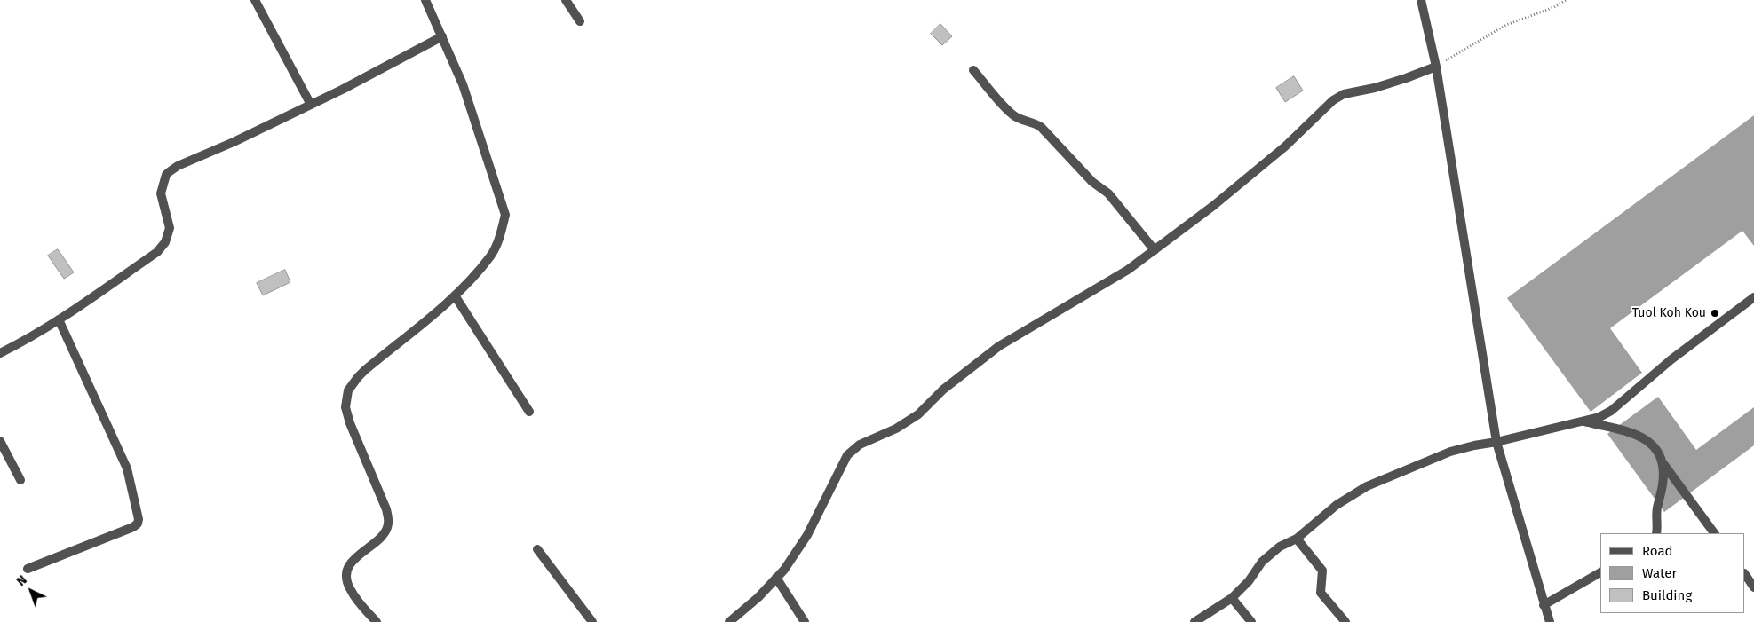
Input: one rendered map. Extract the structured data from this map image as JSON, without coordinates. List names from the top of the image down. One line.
{"places":["Tuol Koh Kou"],"legend":["Road","Water","Building"],"north":"top left"}
